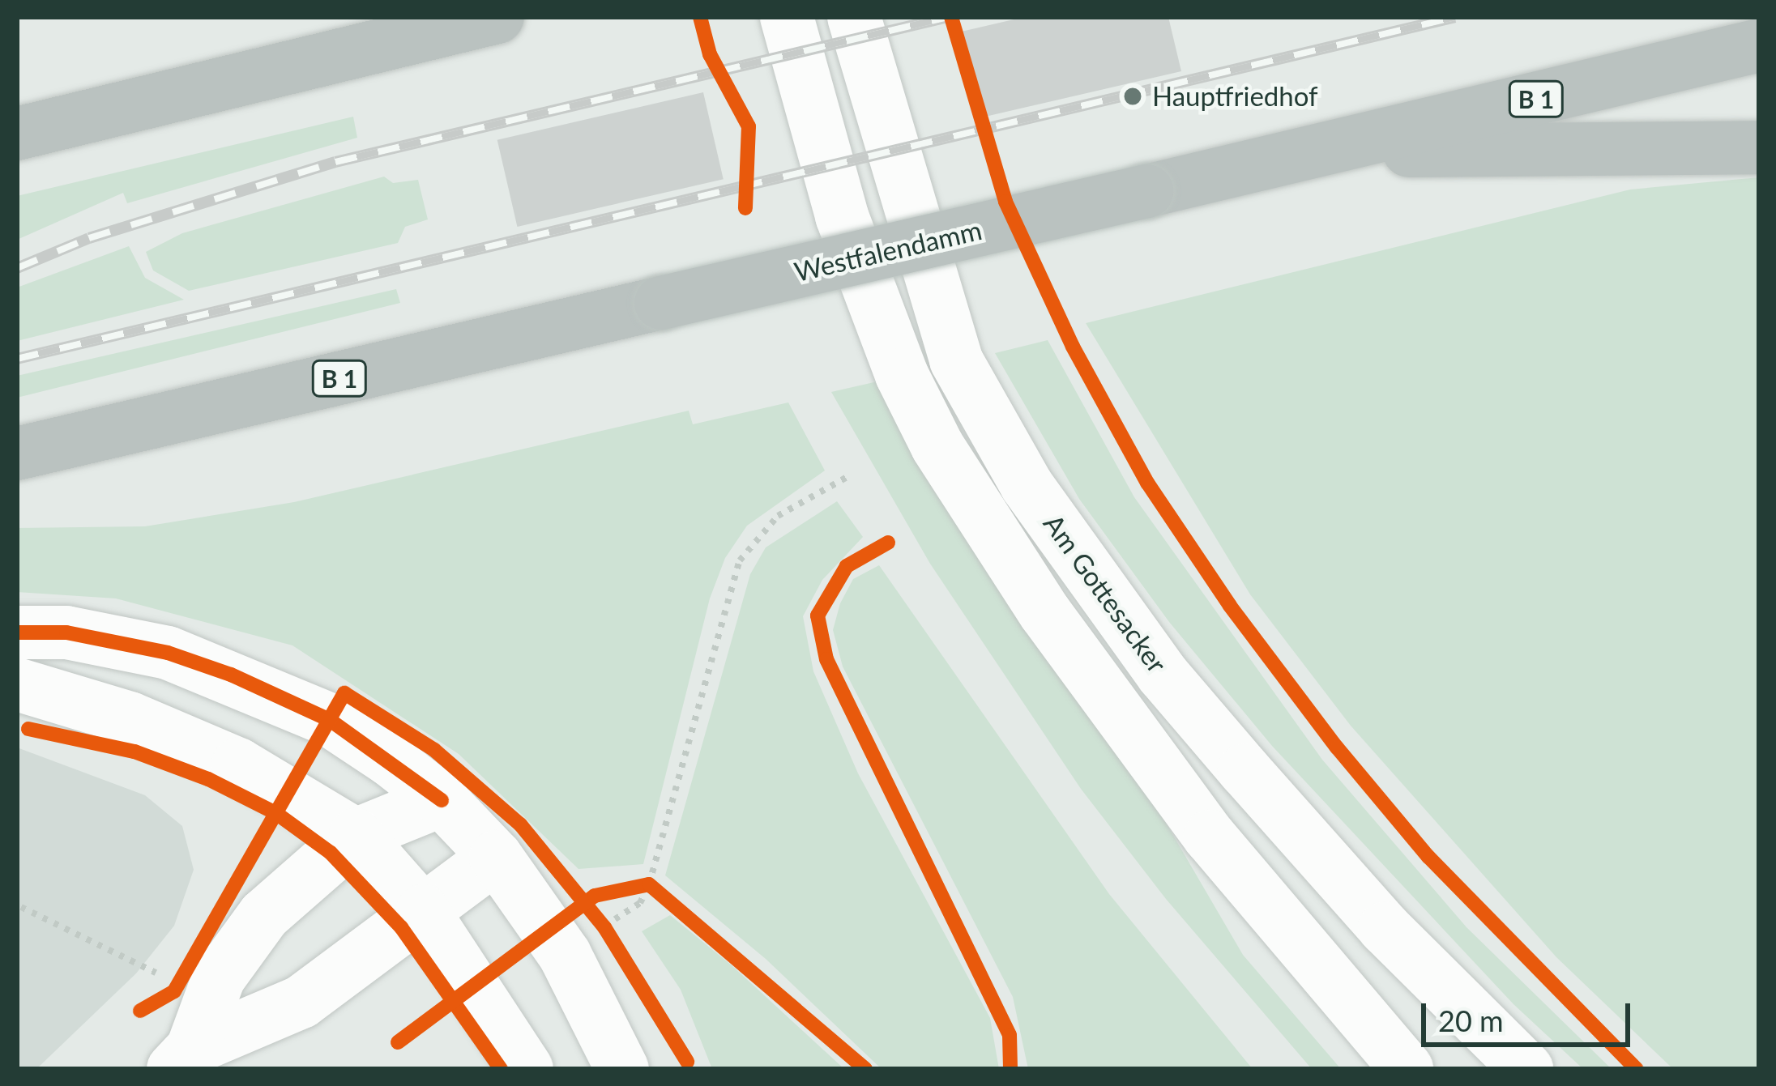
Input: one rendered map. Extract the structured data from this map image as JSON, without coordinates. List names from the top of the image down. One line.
{"streets":{"highway":["B 1","Westfalendamm"],"street":["Am Gottesacker"]},"places":["Hauptfriedhof"],"scale_bar":"20 m"}
